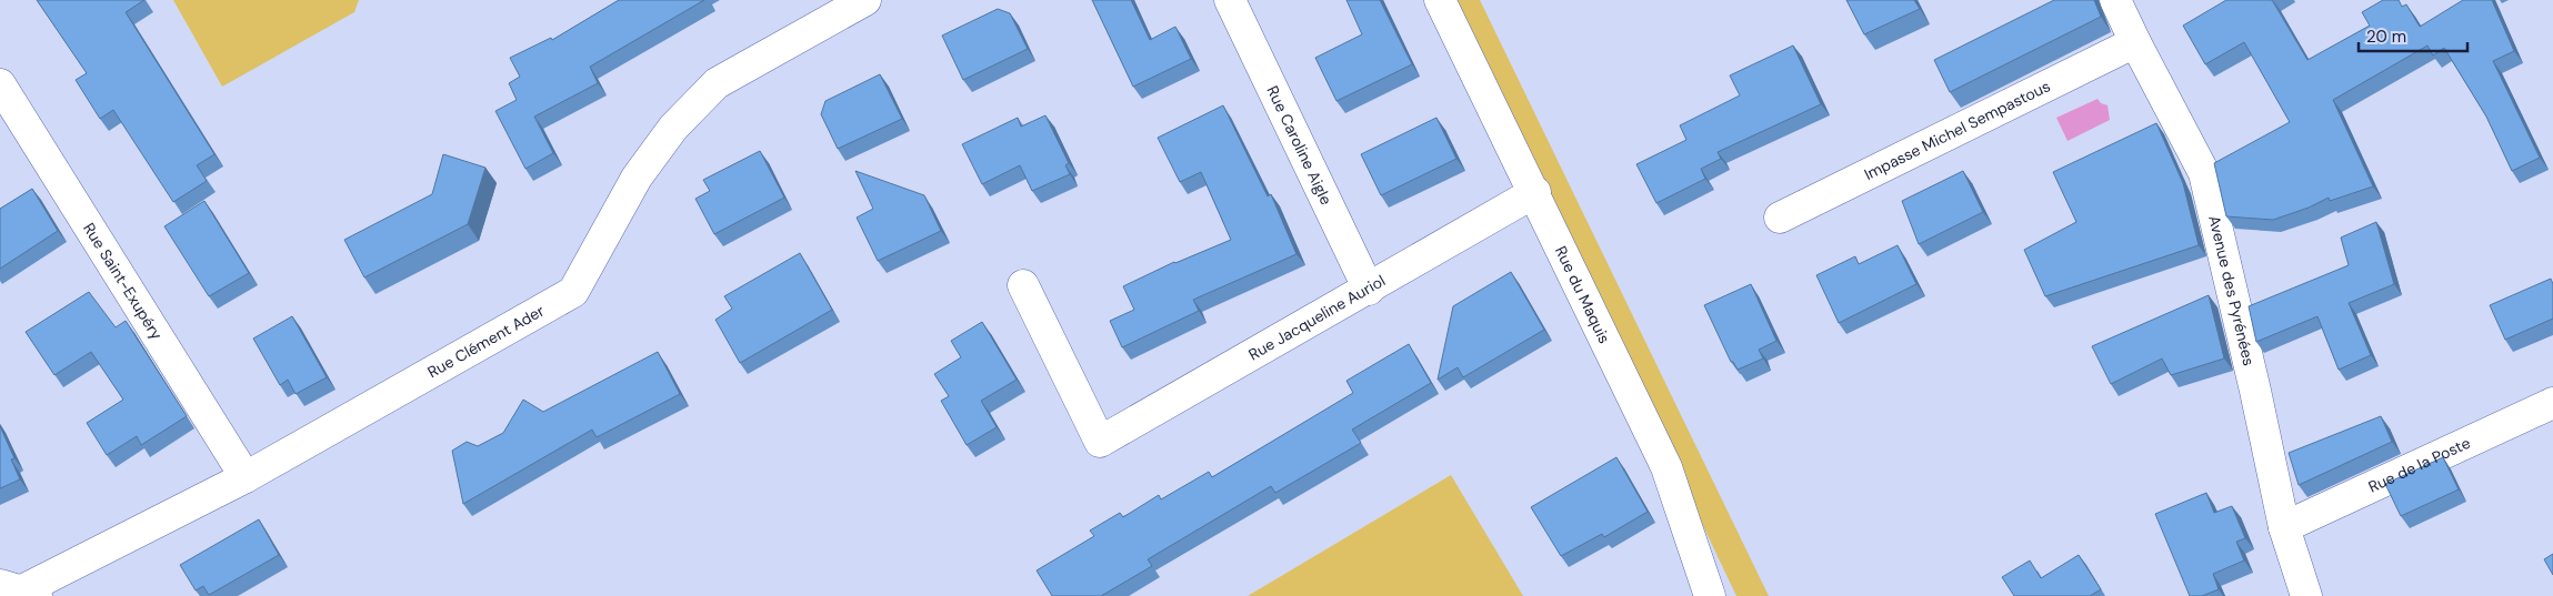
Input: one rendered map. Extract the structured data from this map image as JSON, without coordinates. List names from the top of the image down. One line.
{"streets":{"street":["Impasse Michel Sempastous","Rue Caroline Aigle","Rue Saint-Exupéry","Avenue des Pyrénées","Rue du Maquis","Rue Jacqueline Auriol","Rue Clément Ader","Rue de la Poste"]},"crossings":[["Impasse Michel Sempastous","Avenue des Pyrénées"],["Rue Caroline Aigle","Rue Jacqueline Auriol"],["Rue Saint-Exupéry","Rue Clément Ader"],["Avenue des Pyrénées","Rue de la Poste"],["Rue du Maquis","Rue Jacqueline Auriol"]],"scale_bar":"20 m"}
